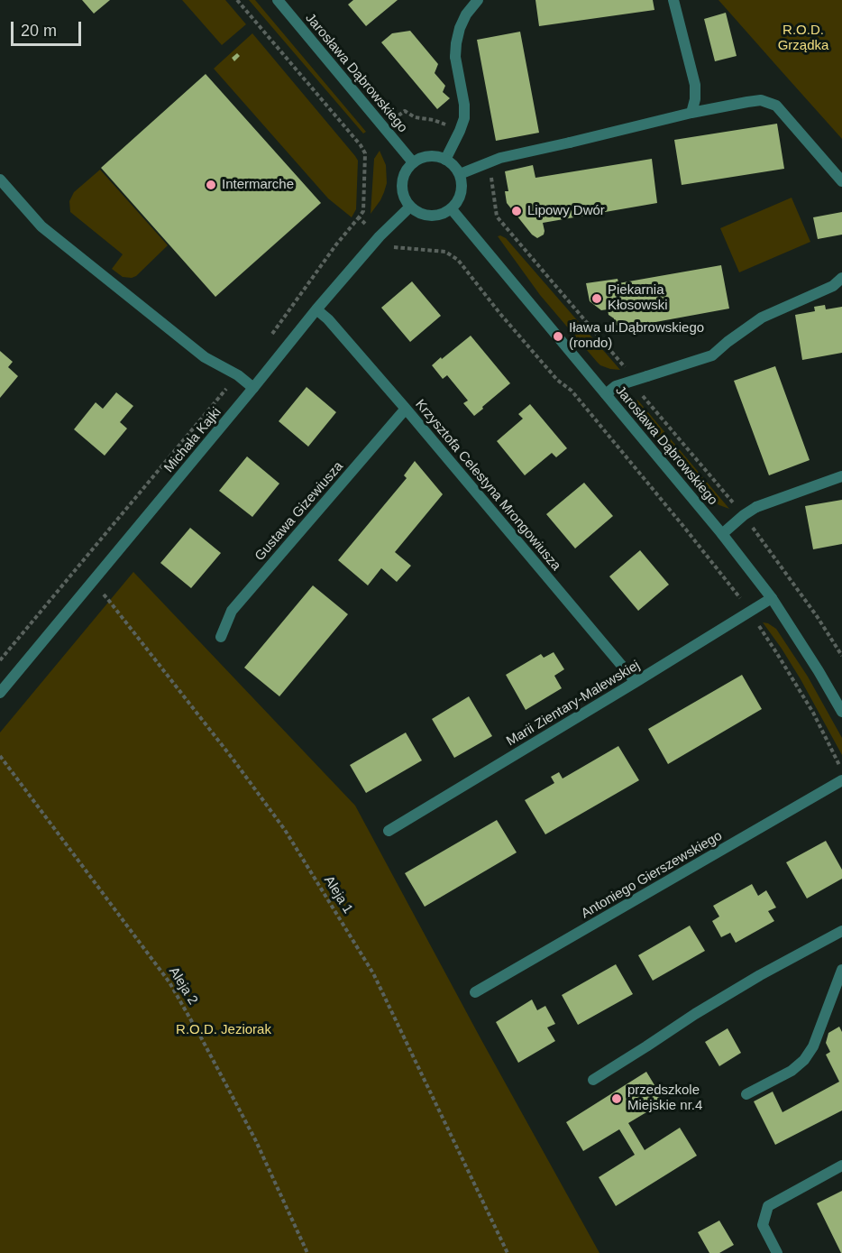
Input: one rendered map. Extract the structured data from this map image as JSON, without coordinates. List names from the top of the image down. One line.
{"streets":{"street":["Jarosława Dąbrowskiego","Michała Kajki","Krzysztofa Celestyna Mrongowiusza","Gustawa Gizewiusza","Marii Zientary-Malewskiej","Antoniego Gierszewskiego"],"path":["Aleja 1","Aleja 2"]},"crossings":[["Jarosława Dąbrowskiego","Michała Kajki"],["Jarosława Dąbrowskiego","Marii Zientary-Malewskiej"],["Michała Kajki","Krzysztofa Celestyna Mrongowiusza"],["Michała Kajki","Aleja 1"],["Krzysztofa Celestyna Mrongowiusza","Gustawa Gizewiusza"],["Krzysztofa Celestyna Mrongowiusza","Marii Zientary-Malewskiej"]],"parks":["R.O.D. Grządka","R.O.D. Jeziorak"],"places":["Intermarche","Lipowy Dwór","Piekarnia Kłosowski","Iława ul.Dąbrowskiego (rondo)","przedszkole Miejskie nr.4"],"scale_bar":"20 m"}
